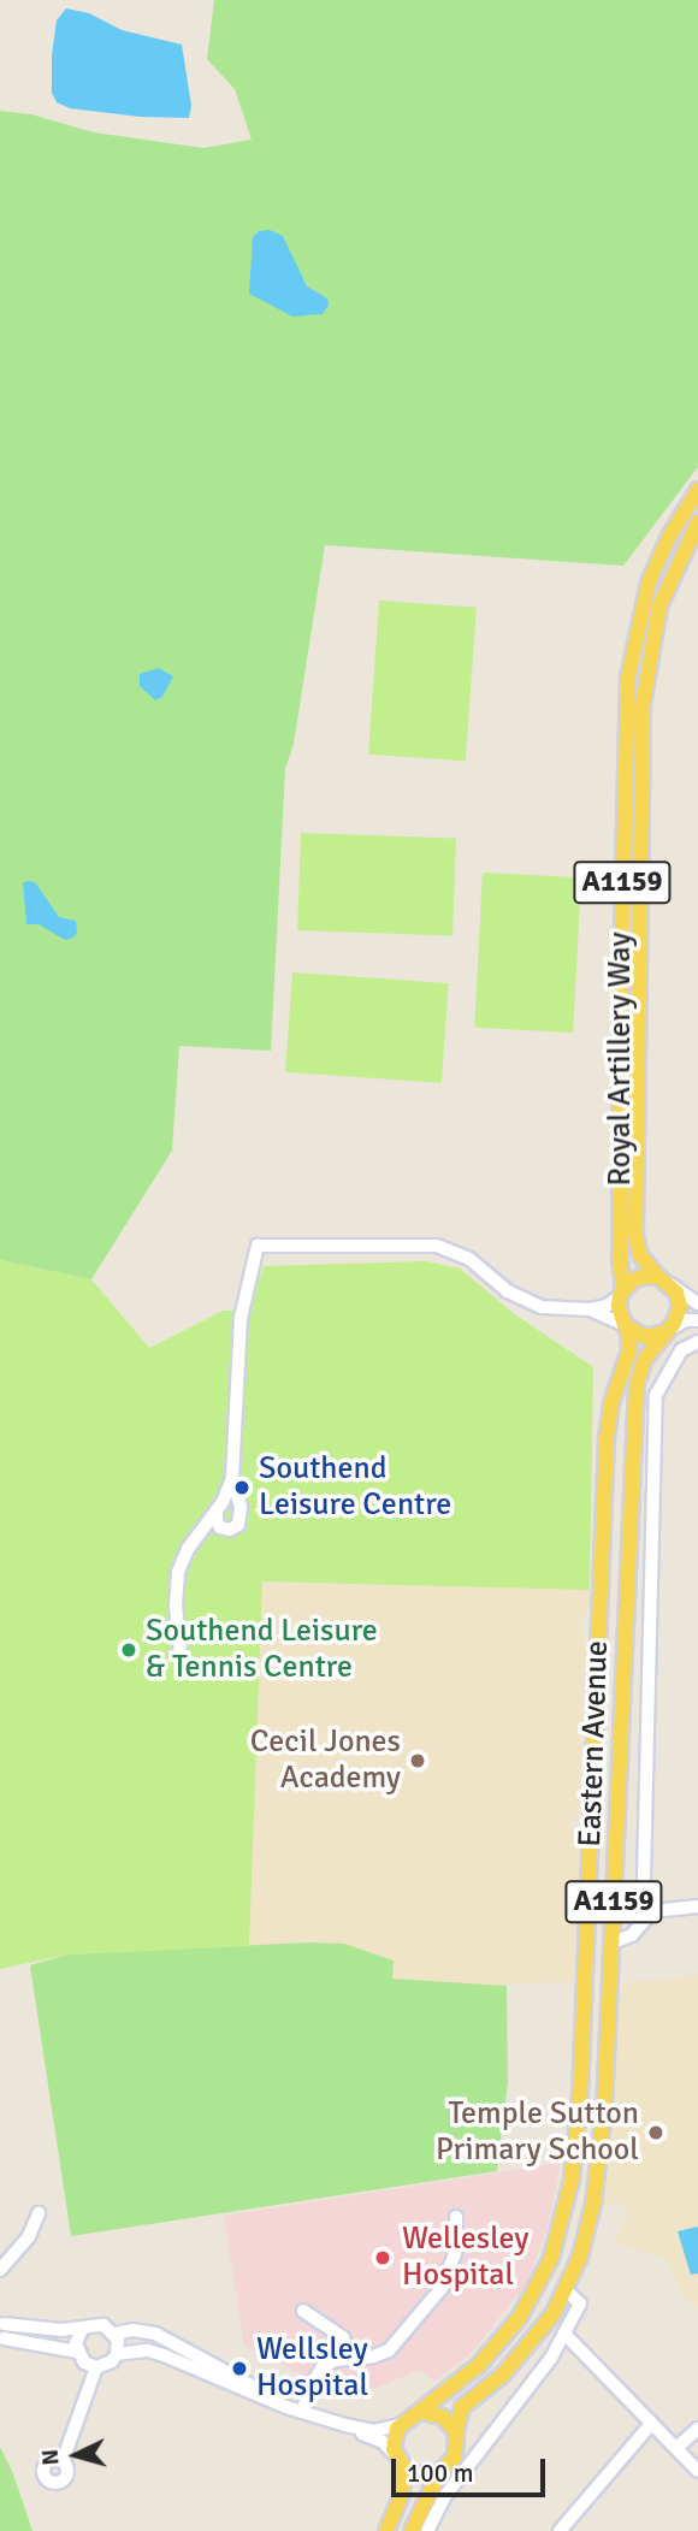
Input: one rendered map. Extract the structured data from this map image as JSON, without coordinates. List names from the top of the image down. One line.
{"streets":{"main road":["A1159","Royal Artillery Way","Eastern Avenue"]},"crossings":[["Royal Artillery Way","Eastern Avenue"]],"places":["Southend Leisure Centre","Southend Leisure & Tennis Centre","Cecil Jones Academy","Temple Sutton Primary School","Wellesley Hospital","Wellsley Hospital"],"scale_bar":"100 m","north":"left"}
